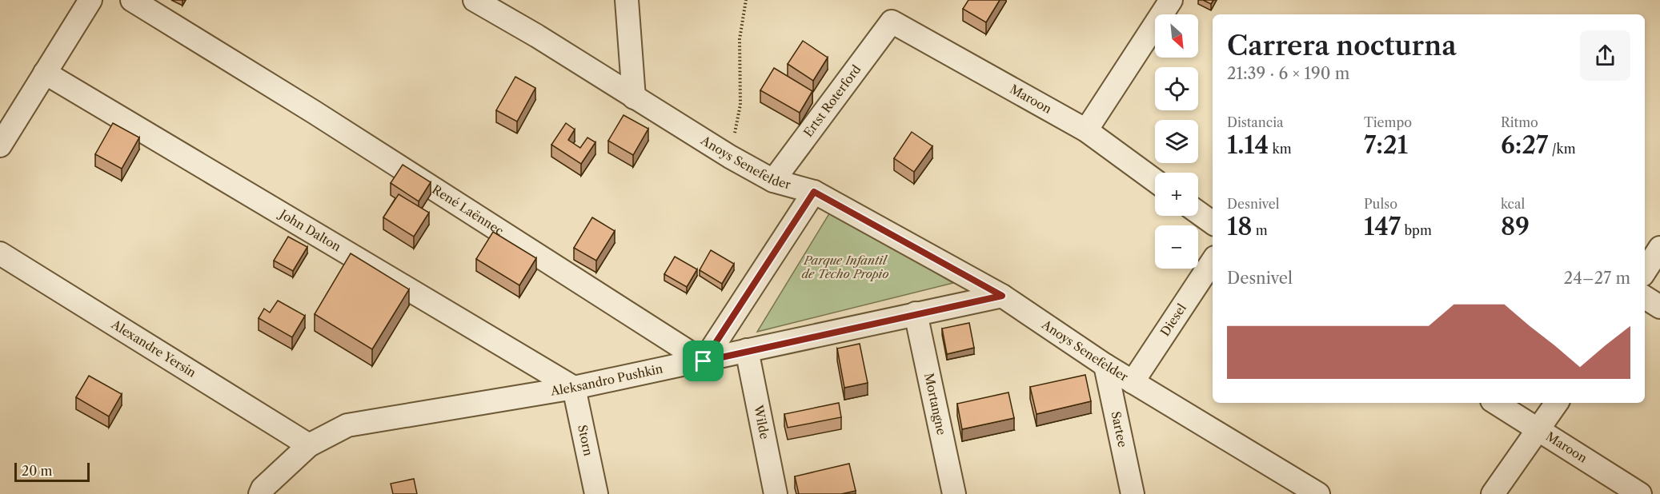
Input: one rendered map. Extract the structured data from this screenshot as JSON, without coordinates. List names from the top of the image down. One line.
{"streets":{"street":["Maroon","Ertst Roterford","Anoys Senefelder","René Laënnec","John Dalton","Diesel","Alexandre Yersin","Aleksandro Pushkin","Mortangne","Wilde","Sartee","Storn"]},"crossings":[["Maroon","Ertst Roterford"],["Ertst Roterford","Anoys Senefelder"],["Anoys Senefelder","Diesel"],["Anoys Senefelder","Aleksandro Pushkin"],["Anoys Senefelder","Sartee"],["René Laënnec","Aleksandro Pushkin"],["John Dalton","Aleksandro Pushkin"],["John Dalton","Storn"],["Alexandre Yersin","Aleksandro Pushkin"],["Aleksandro Pushkin","Mortangne"],["Aleksandro Pushkin","Wilde"],["Aleksandro Pushkin","Storn"]],"parks":["Parque Infantil de Techo Propio"],"scale_bar":"20 m","north":"bottom right","page":{"map_buttons":["+","−"],"heading":["Carrera nocturna","21:39 · 6 × 190 m"],"stats":[["Distancia","1.14 km"],["Tiempo","7:21"],["Ritmo","6:27 /km"],["Desnivel","18 m"],["Pulso","147 bpm"],["kcal","89"]],"chart":["Desnivel","24–27 m"],"scale":"20 m"}}
